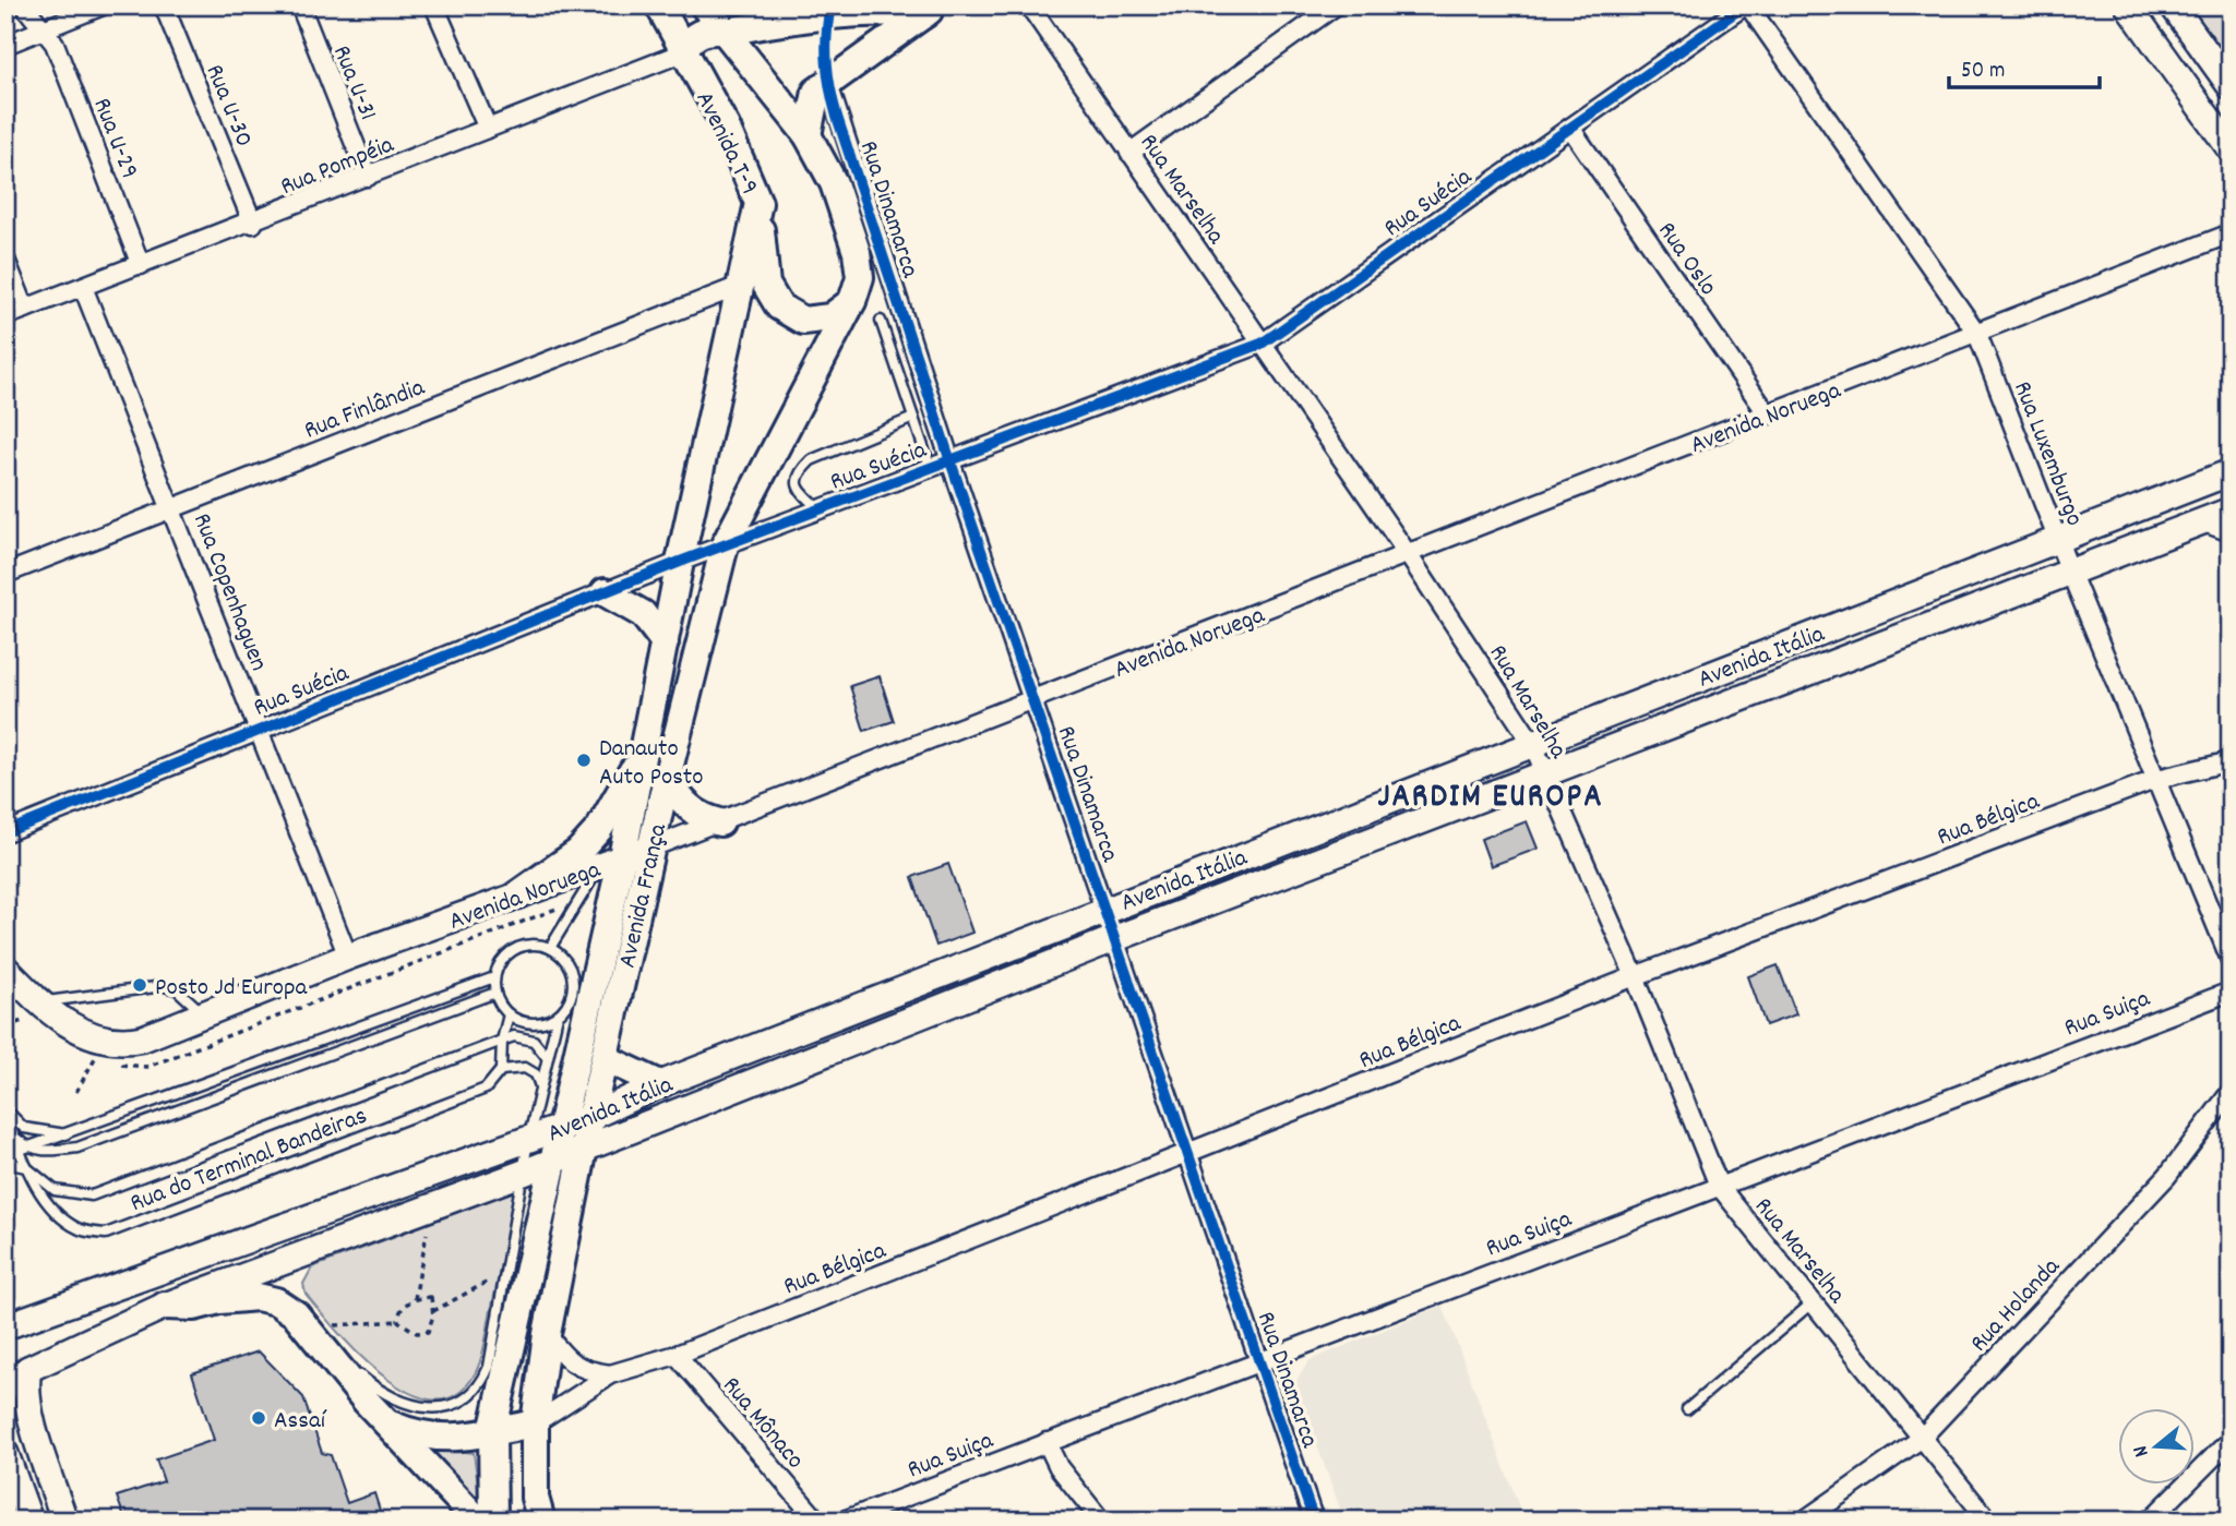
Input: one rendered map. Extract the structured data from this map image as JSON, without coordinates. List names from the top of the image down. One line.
{"streets":{"main road":["Avenida T-9","Avenida Noruega","Avenida Itália","Avenida França"],"street":["Rua U-31","Rua U-30","Rua U-29","Rua Pompéia","Rua Marselha","Rua Suécia","Rua Dinamarca","Rua Oslo","Rua Finlândia","Rua Luxemburgo","Rua Copenhaguen","Rua Bélgica","Rua Suiça","Rua Holanda","Rua Mônaco"],"lane":["Rua do Terminal Bandeiras"]},"crossings":[["Rua U-31","Rua Pompéia"],["Rua U-30","Rua Pompéia"],["Rua U-29","Rua Pompéia"],["Avenida T-9","Rua Pompéia"],["Avenida T-9","Rua Finlândia"],["Avenida T-9","Avenida França"],["Rua Pompéia","Rua Copenhaguen"],["Rua Marselha","Rua Suécia"],["Rua Marselha","Avenida Noruega"],["Rua Marselha","Avenida Itália"],["Rua Marselha","Rua Bélgica"],["Rua Marselha","Rua Suiça"],["Rua Marselha","Rua Holanda"],["Rua Suécia","Rua Dinamarca"],["Rua Suécia","Rua Oslo"],["Rua Suécia","Rua Luxemburgo"],["Rua Suécia","Rua Copenhaguen"],["Rua Suécia","Avenida França"],["Rua Dinamarca","Avenida Noruega"],["Rua Dinamarca","Avenida Itália"],["Rua Dinamarca","Rua Bélgica"],["Rua Dinamarca","Rua Suiça"],["Rua Oslo","Avenida Noruega"],["Rua Finlândia","Rua Copenhaguen"],["Rua Finlândia","Avenida França"],["Avenida Noruega","Rua Luxemburgo"],["Avenida Noruega","Rua Copenhaguen"],["Avenida Noruega","Avenida França"],["Rua Luxemburgo","Avenida Itália"],["Rua Luxemburgo","Rua Bélgica"],["Avenida Itália","Avenida França"],["Rua Bélgica","Avenida França"],["Rua Bélgica","Rua Mônaco"]],"districts":["JARDIM EUROPA"],"places":["Danauto Auto Posto","Posto Jd Europa","Assaí"],"scale_bar":"50 m","north":"left"}
